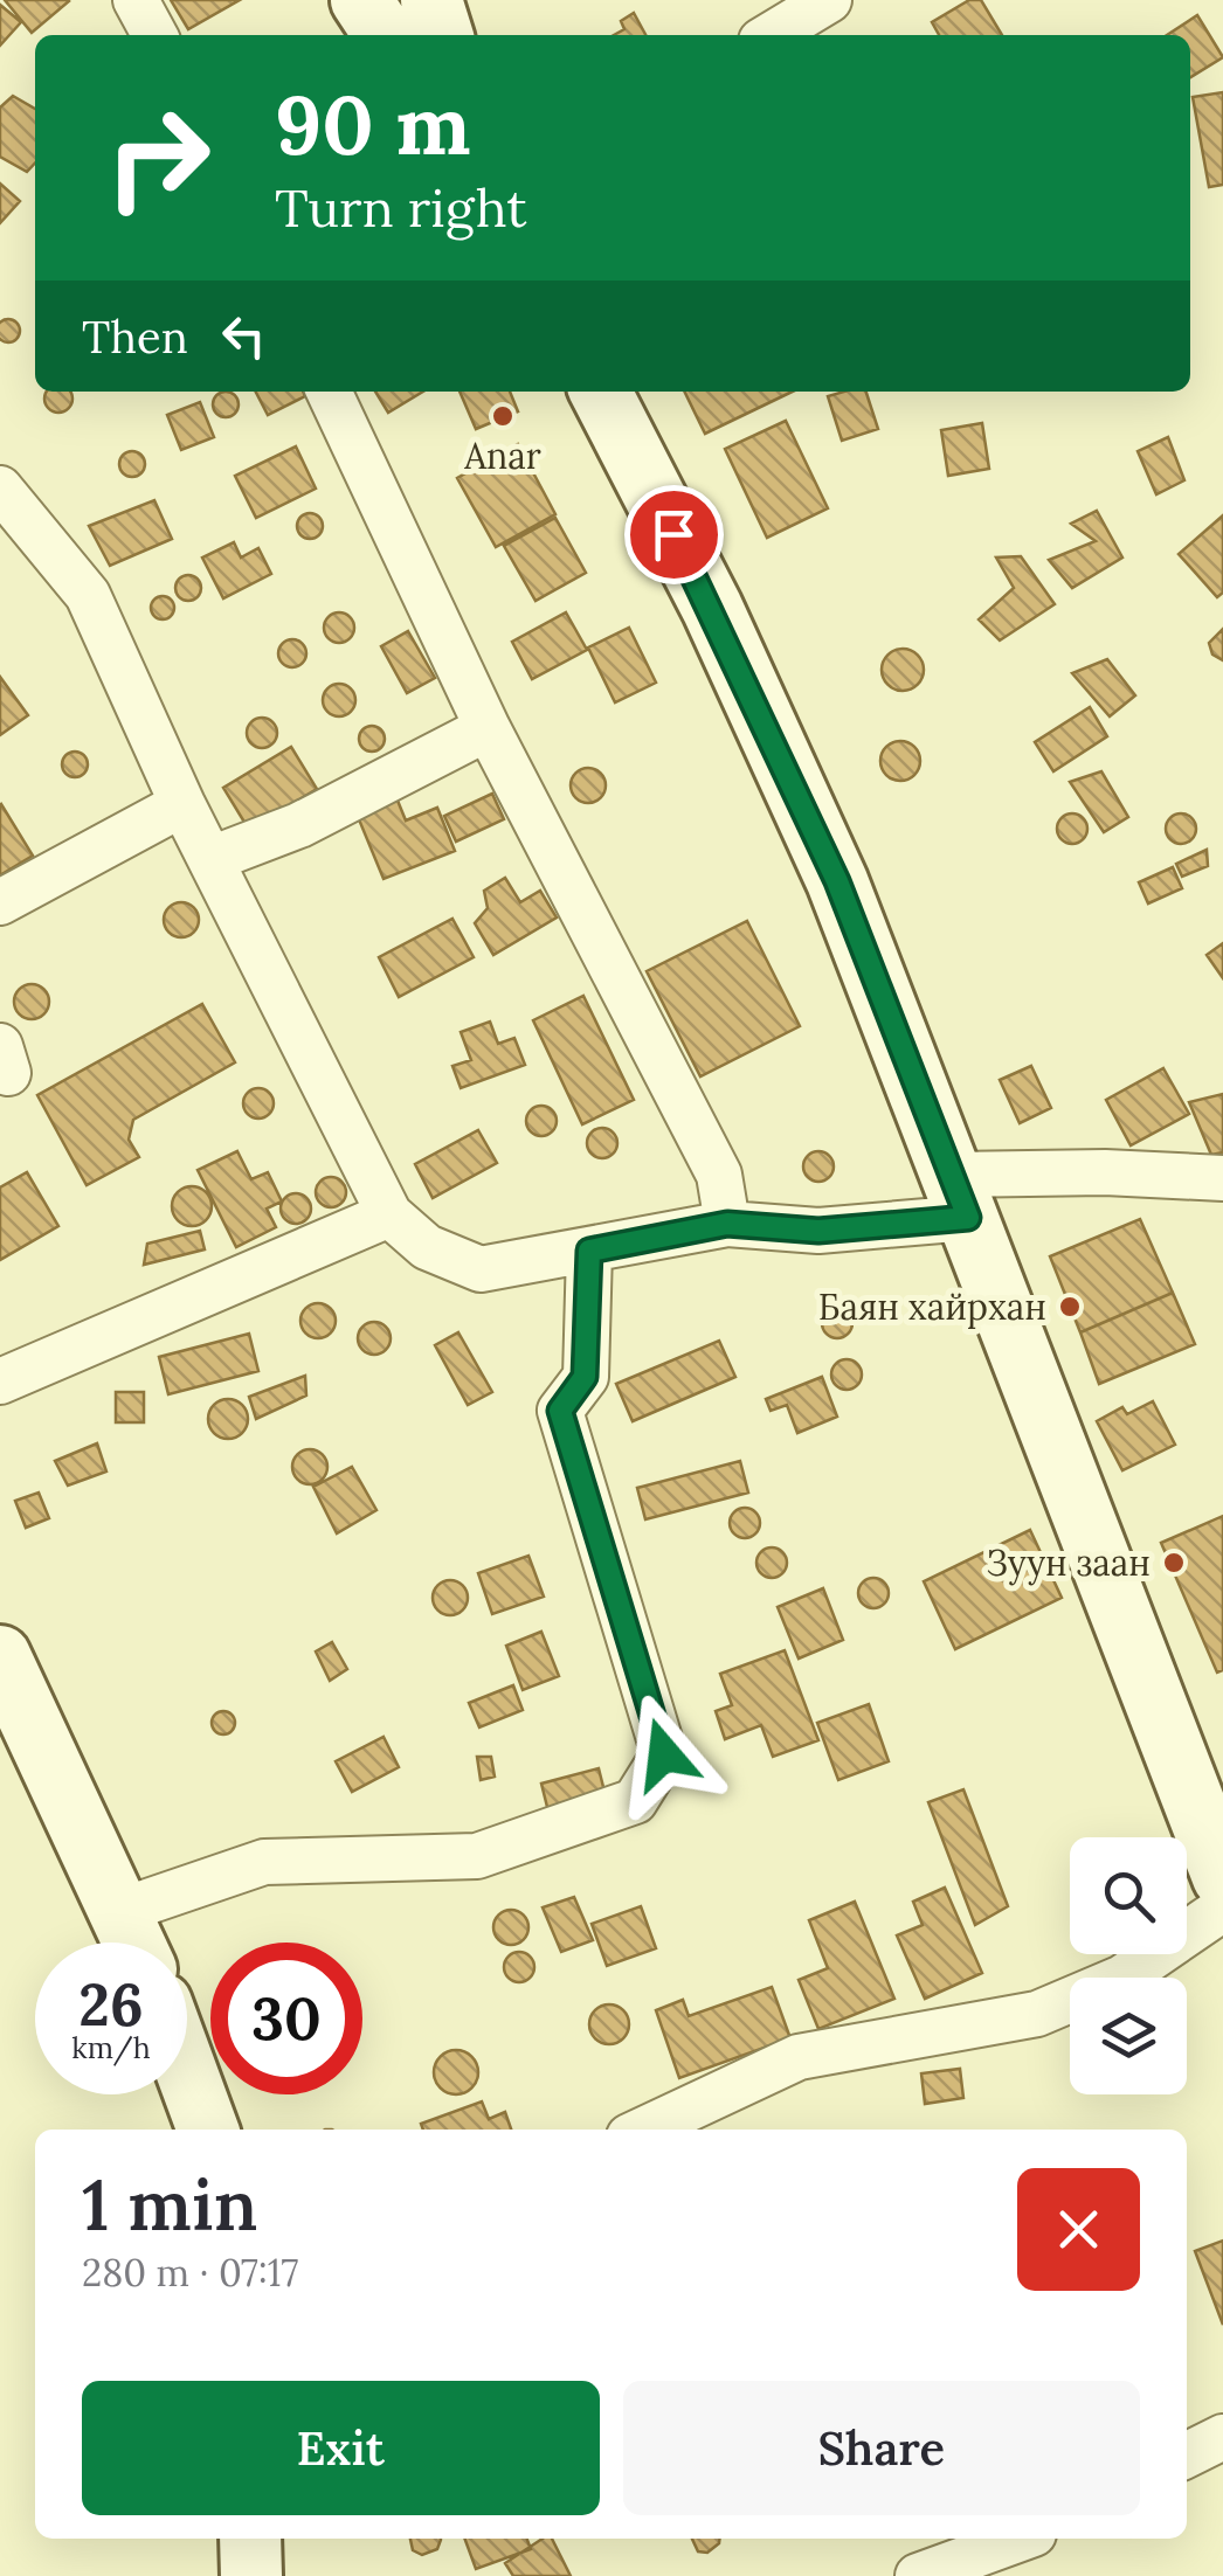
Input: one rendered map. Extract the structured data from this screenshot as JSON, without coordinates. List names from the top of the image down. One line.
{"places":["Anar","Баян хайрхан","Зуун заан"],"page":{"turn":["90 m","Turn right"],"then":"Then","speed":"26 km/h","limit":"30","heading":["1 min","280 m · 07:17"],"buttons":["Exit","Share"]}}
